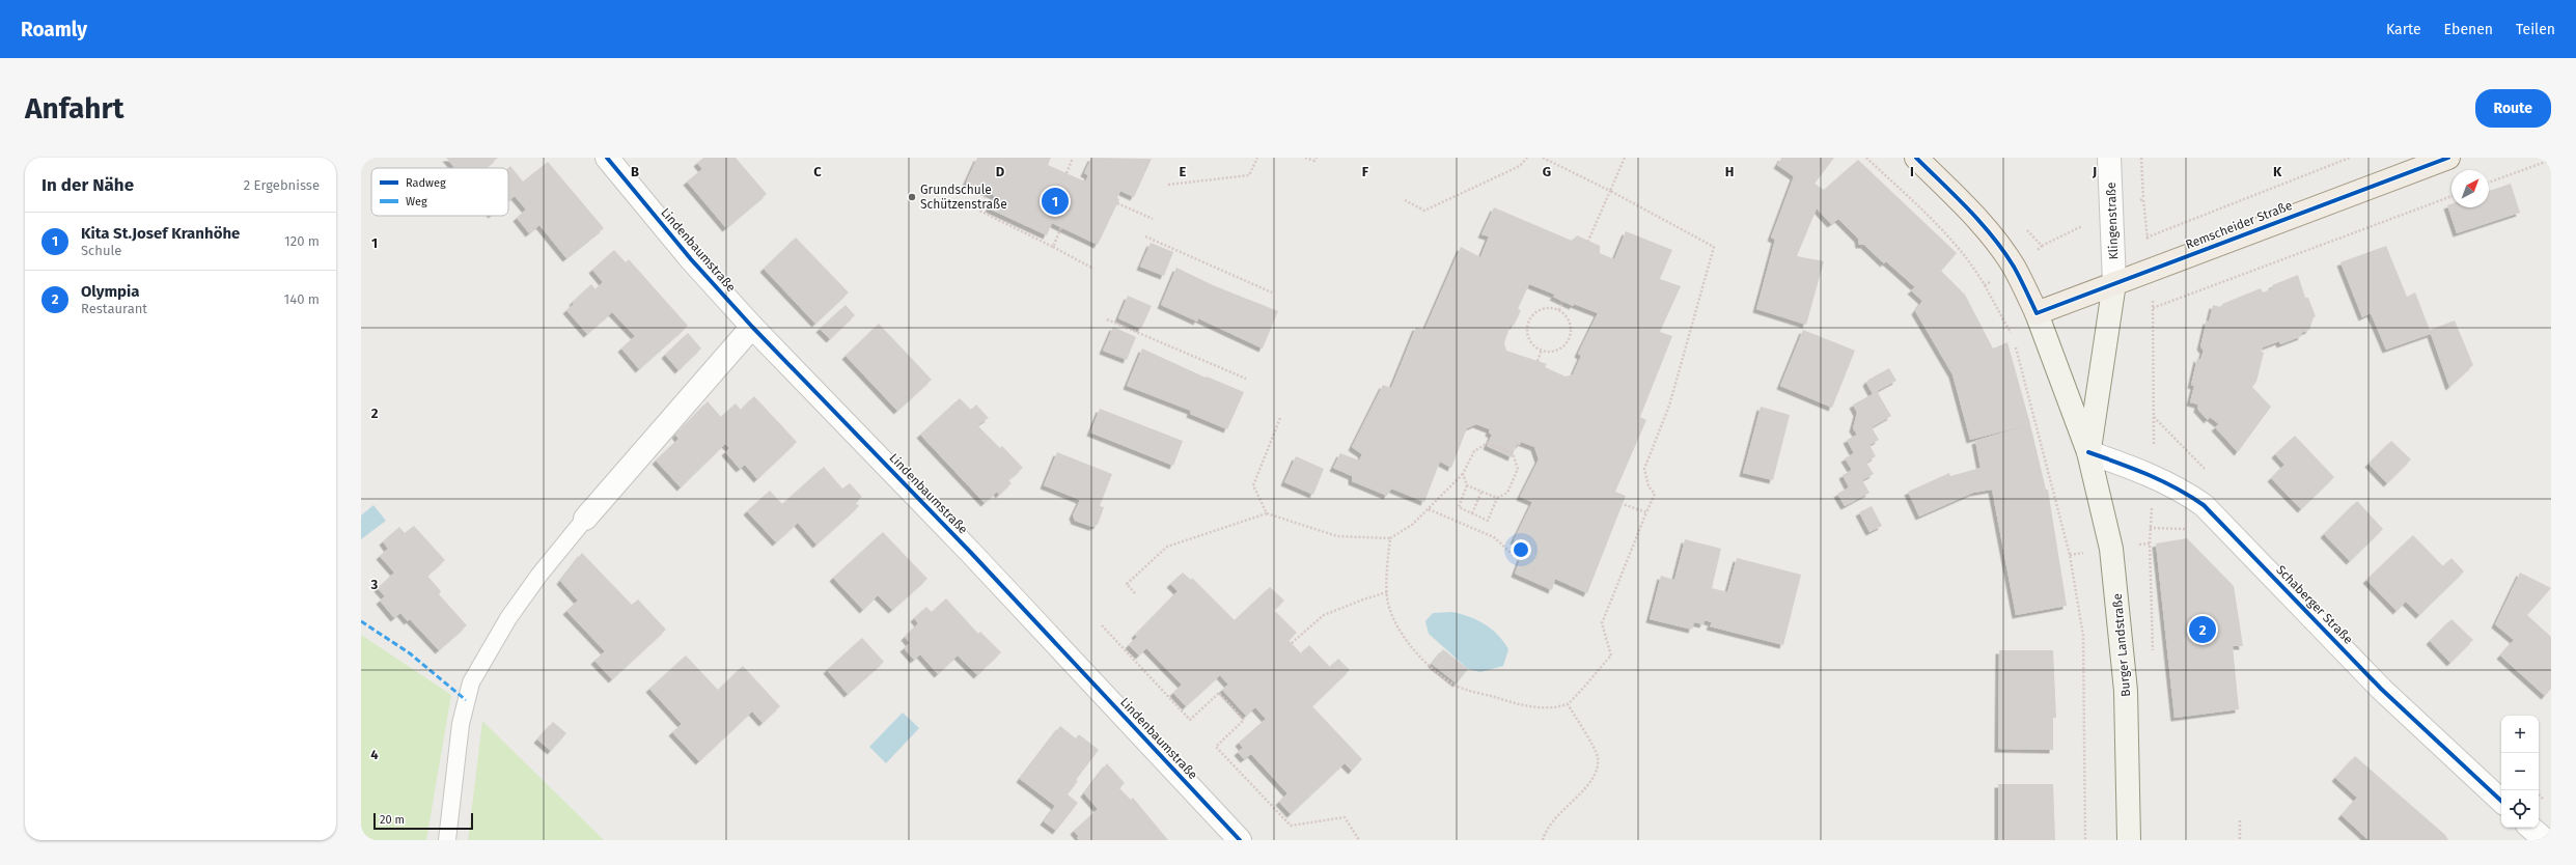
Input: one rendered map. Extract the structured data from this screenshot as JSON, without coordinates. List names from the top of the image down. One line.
{"streets":{"main road":["Remscheider Straße","Burger Landstraße"],"street":["Klingenstraße","Lindenbaumstraße","Schaberger Straße"]},"crossings":[["Klingenstraße","Remscheider Straße"],["Klingenstraße","Burger Landstraße"],["Remscheider Straße","Burger Landstraße"],["Schaberger Straße","Burger Landstraße"]],"places":["Grundschule Schützenstraße"],"legend":["Radweg","Weg"],"scale_bar":"20 m","north":"top right","page":{"header":"Roamly","nav":["Karte","Ebenen","Teilen"],"buttons":"Route","title":"Anfahrt","heading":["In der Nähe","2 Ergebnisse"],"pins":["1","2"],"list":[{"mark":"1","name":"Kita St.Josef Kranhöhe","note":"Schule","value":"120 m"},{"mark":"2","name":"Olympia","note":"Restaurant","value":"140 m"}],"map_buttons":["+","−"],"scale":"20 m"},"grid":{"columns":["B","C","D","E","F","G","H","I","J","K"],"rows":["1","2","3","4"]}}
